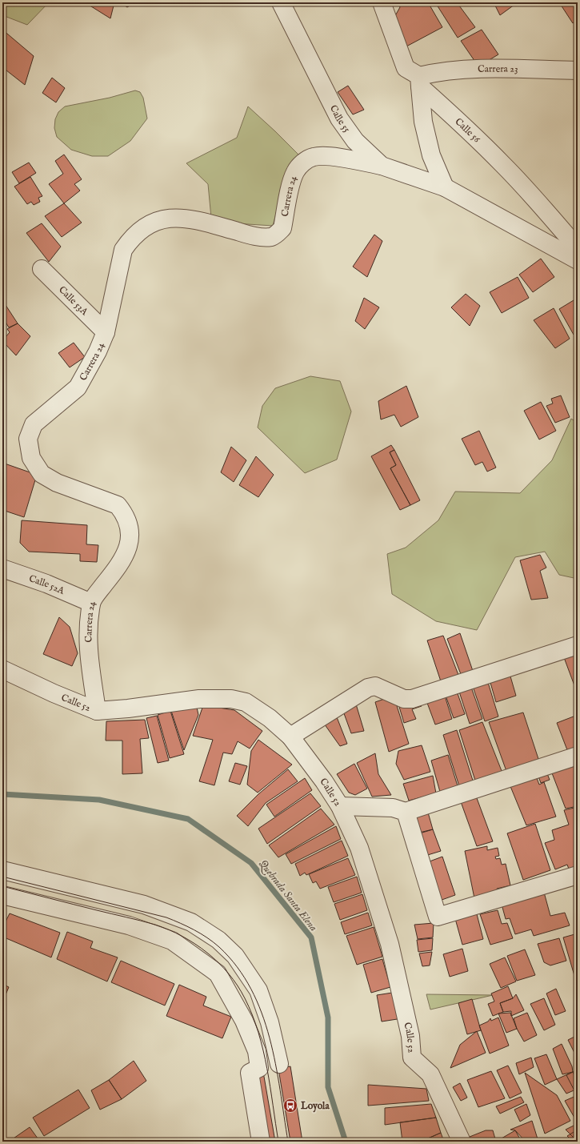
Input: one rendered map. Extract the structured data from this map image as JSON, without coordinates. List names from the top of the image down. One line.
{"streets":{"street":["Carrera 23","Calle 55","Calle 56","Carrera 24","Calle 53A","Calle 52A","Calle 52"]},"crossings":[["Carrera 23","Calle 56"],["Calle 55","Carrera 24"],["Carrera 24","Calle 53A"],["Carrera 24","Calle 52A"],["Carrera 24","Calle 52"]],"water":["Quebrada Santa Elena"],"places":{"bus stop":["Loyola"]}}
